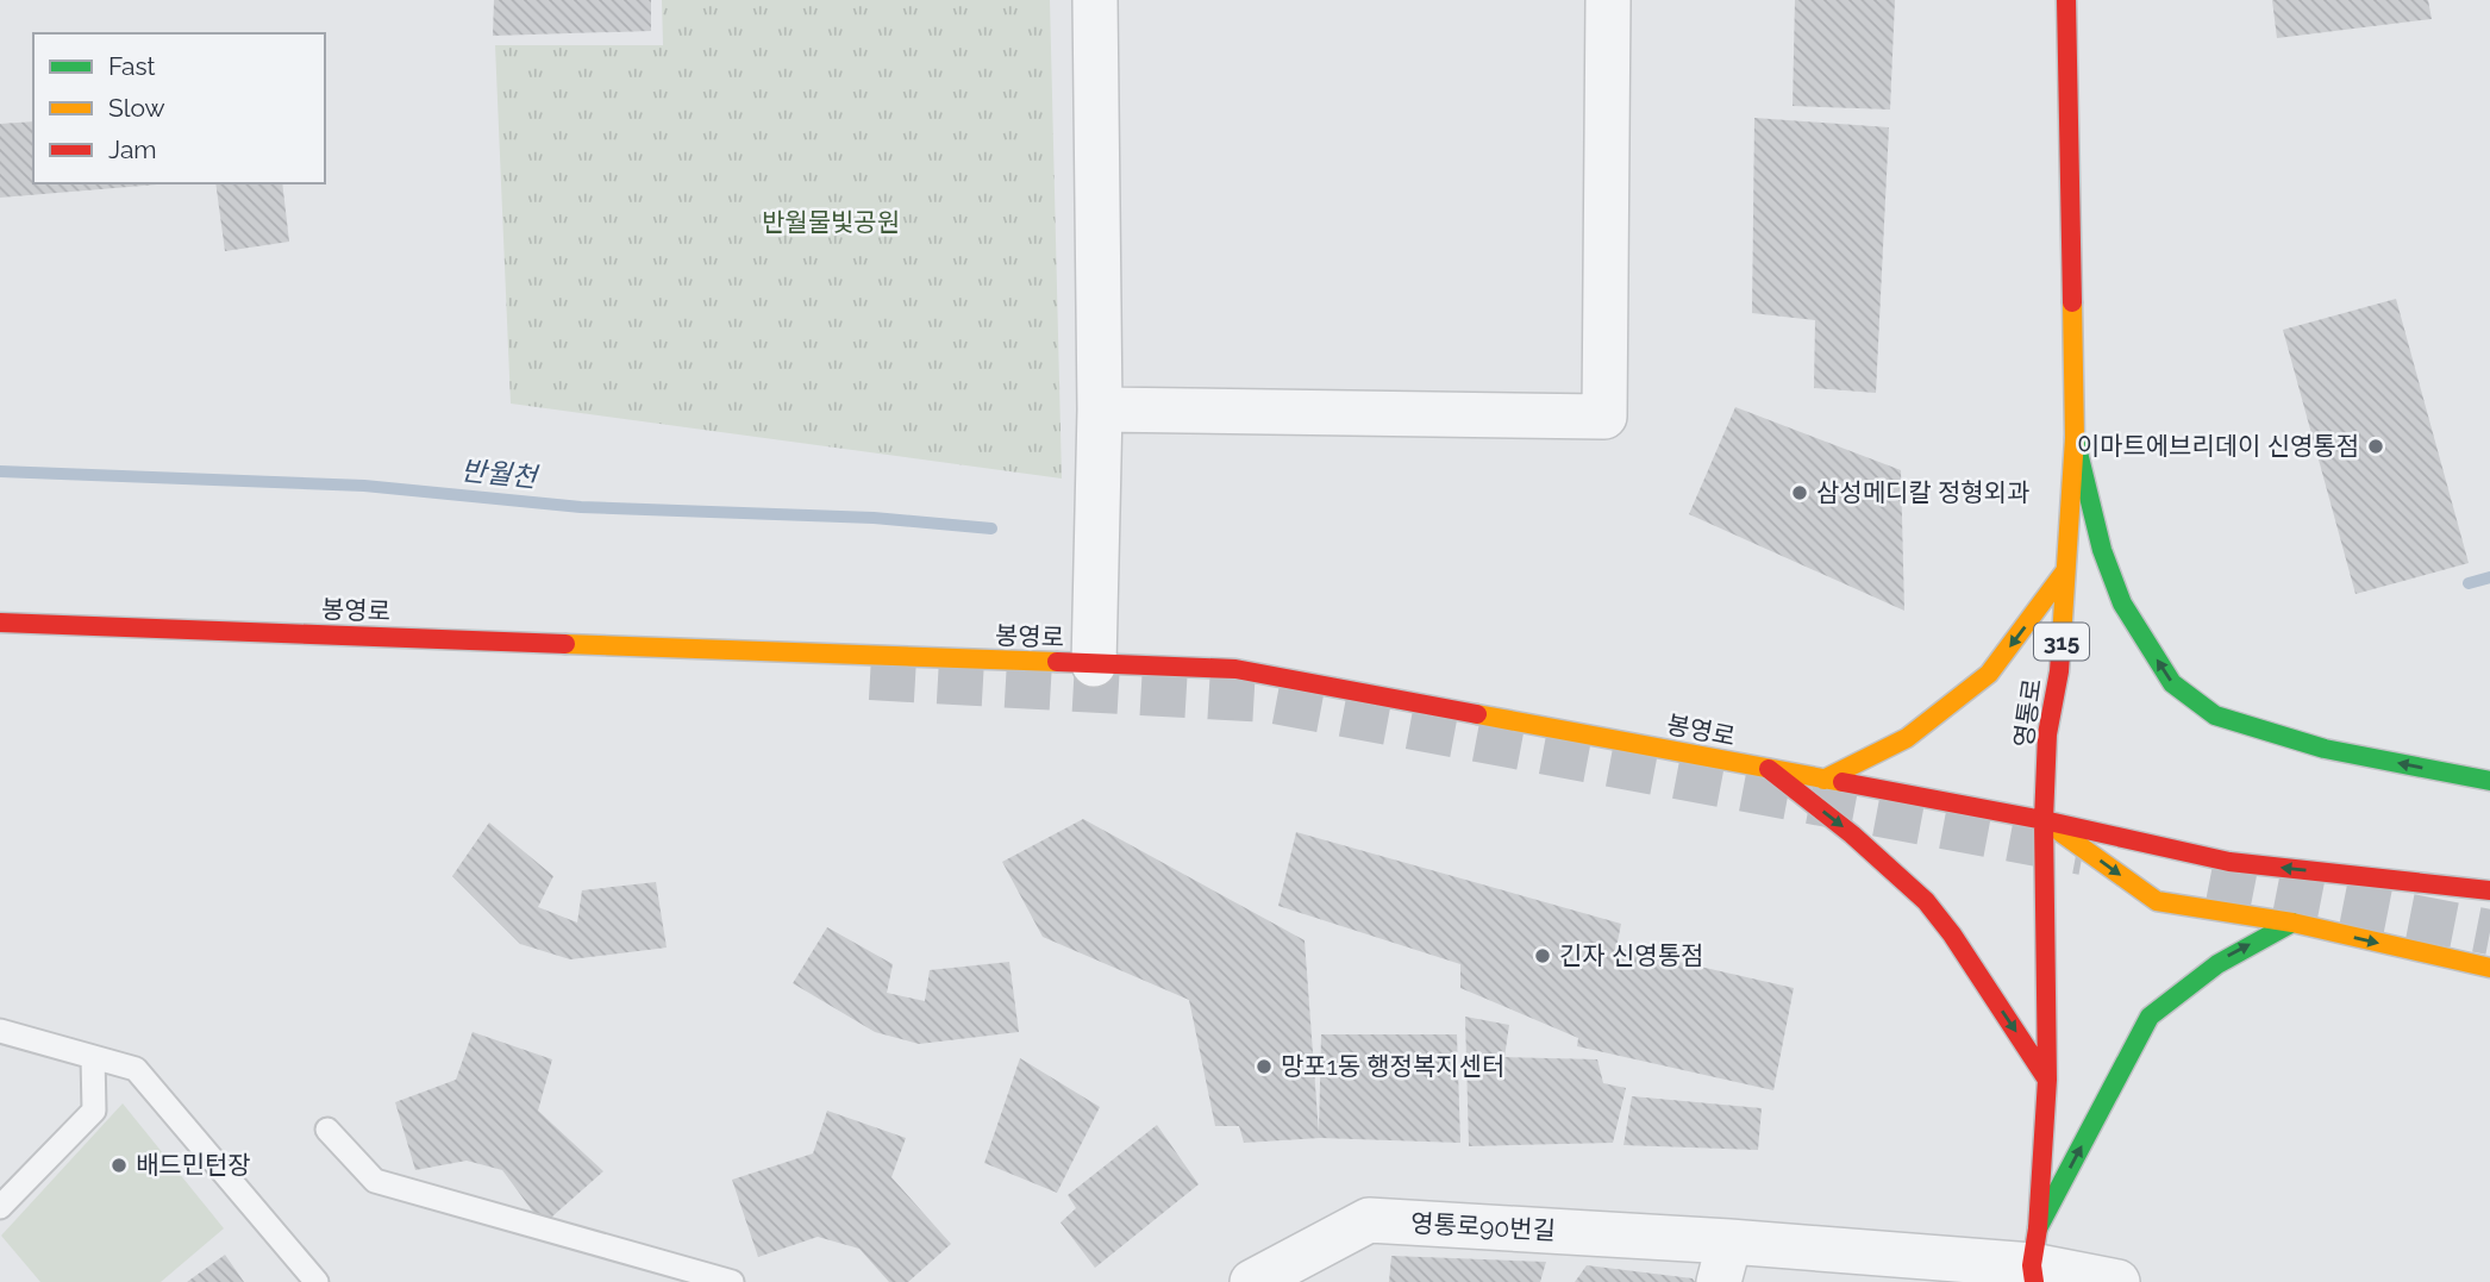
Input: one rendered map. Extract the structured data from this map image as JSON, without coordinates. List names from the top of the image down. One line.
{"streets":{"main road":["봉영로","315","영통로"],"street":["영통로90번길"]},"crossings":[["봉영로","영통로"],["영통로","영통로90번길"]],"water":["반월천"],"parks":["반월물빛공원"],"places":["이마트에브리데이 신영통점","삼성메디칼 정형외과","긴자 신영통점","망포1동 행정복지센터","배드민턴장"],"legend":["Fast","Slow","Jam"]}
